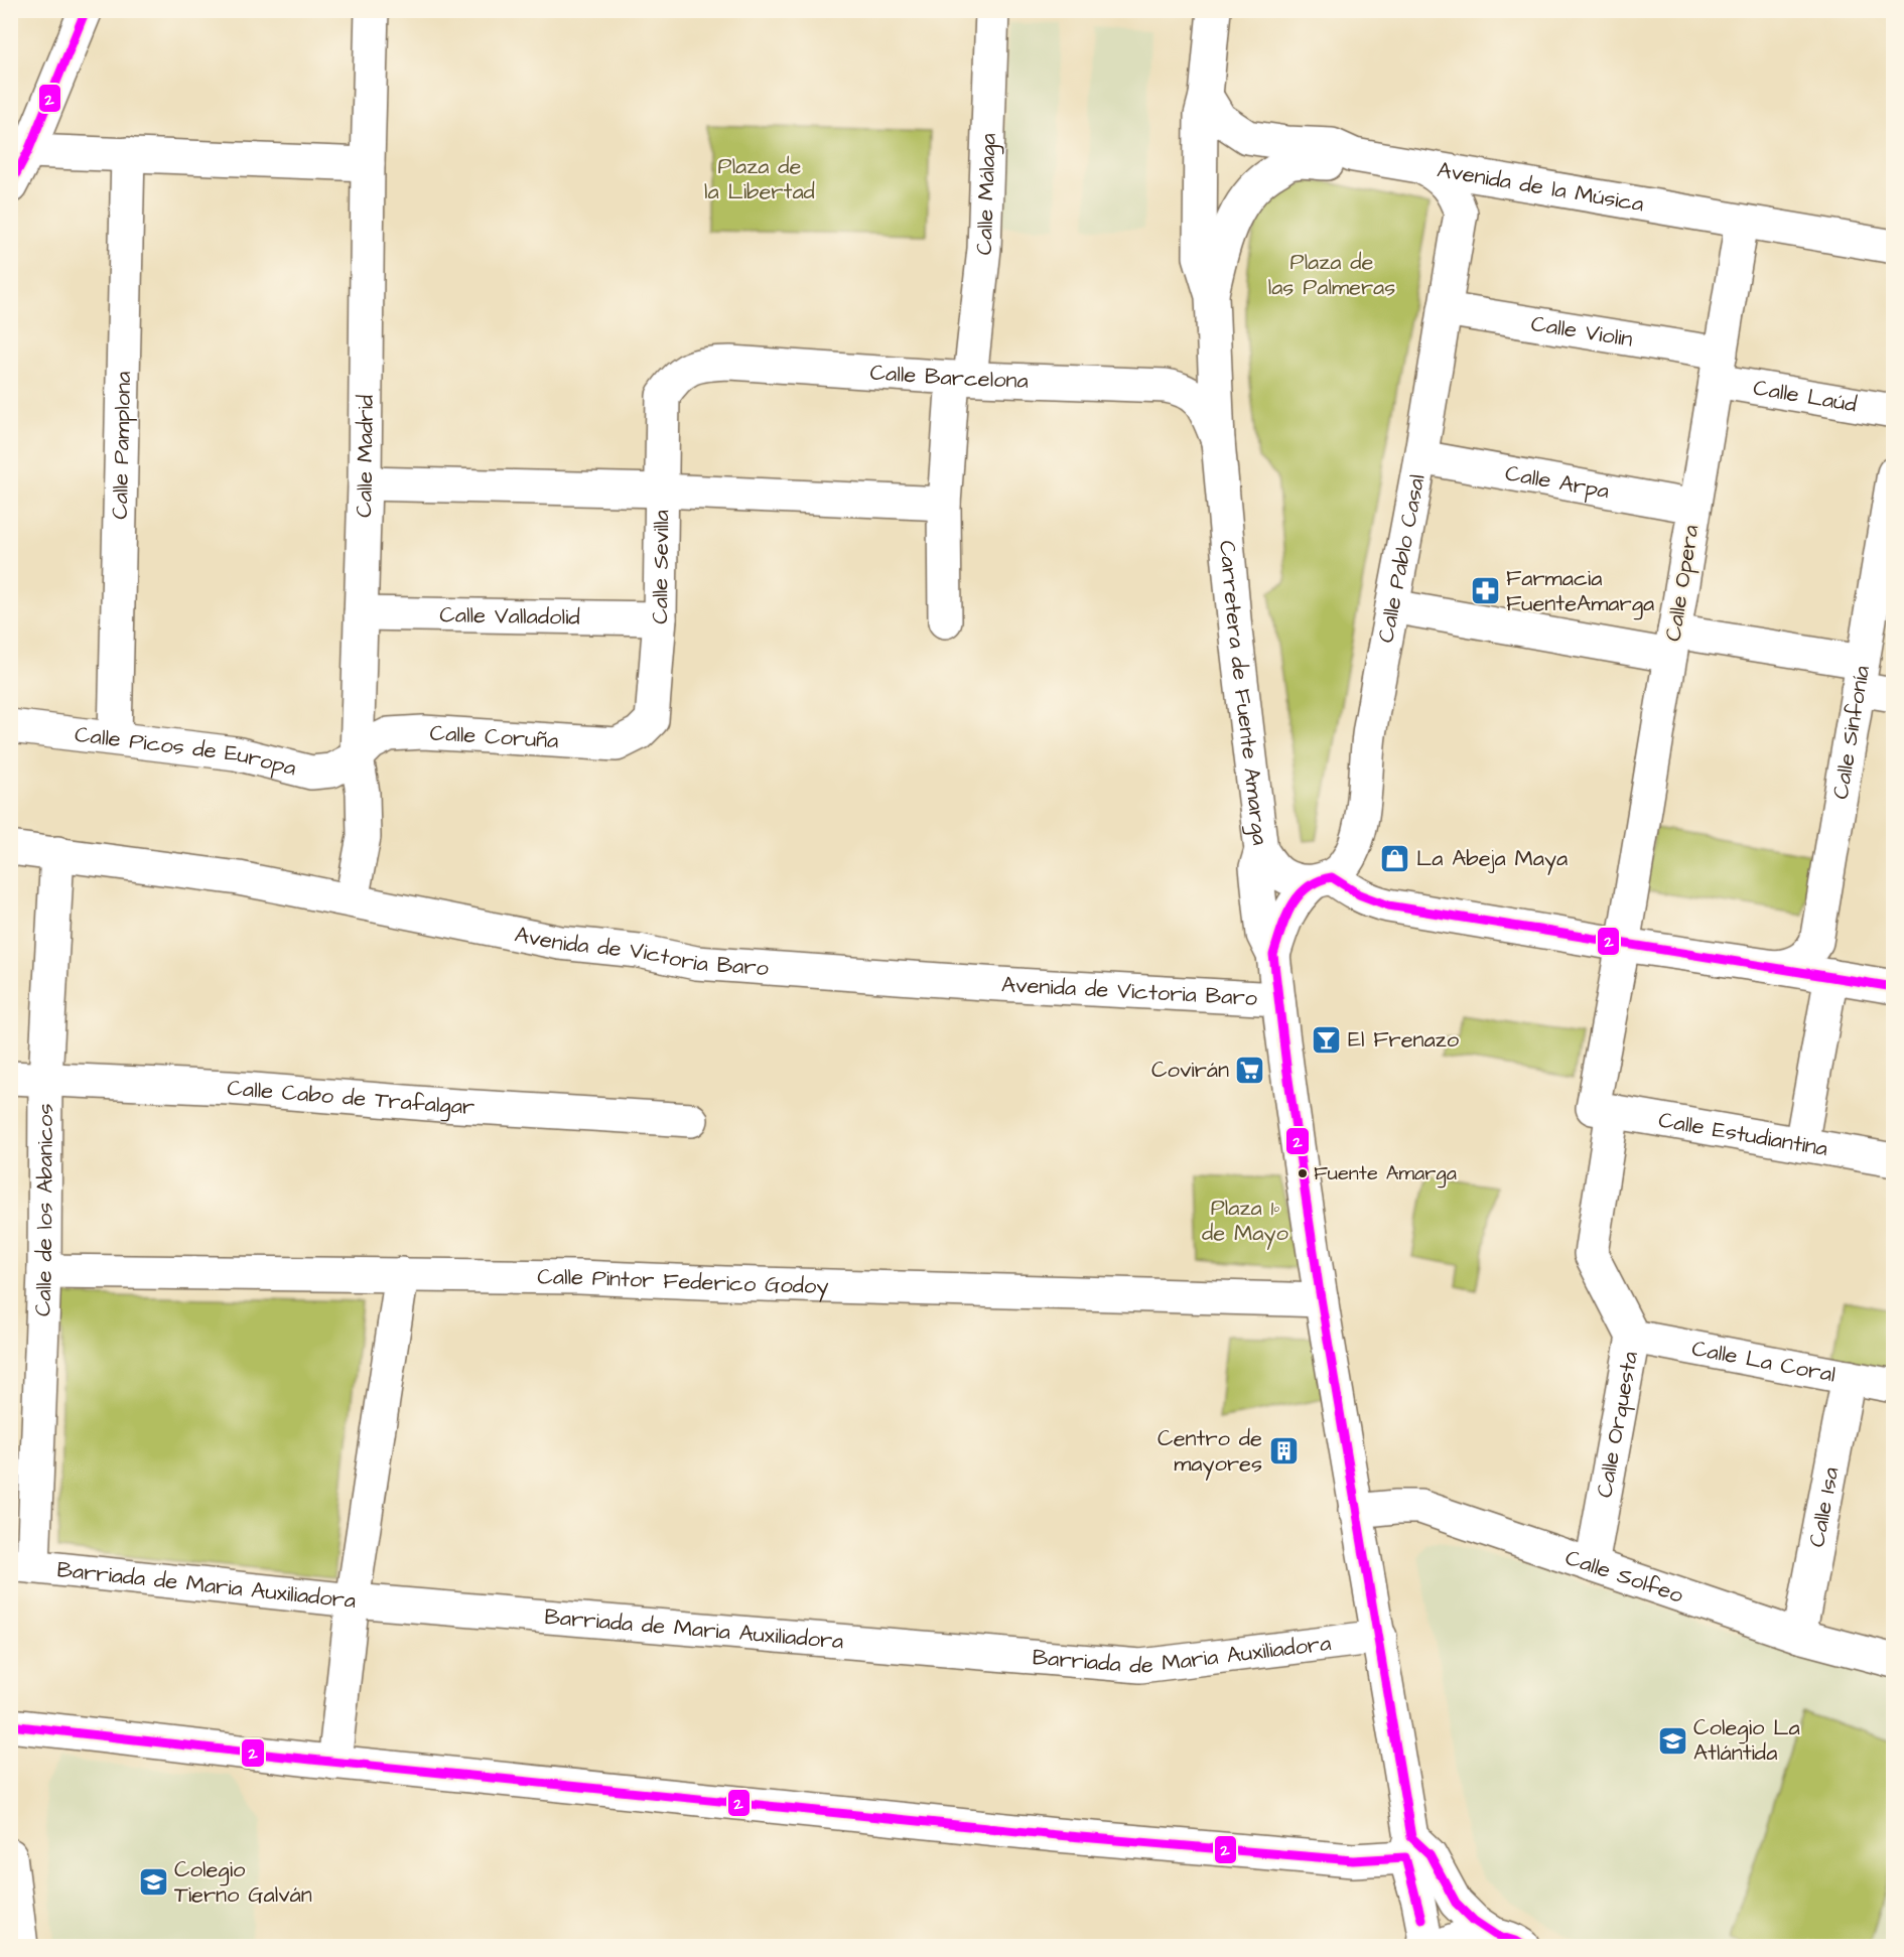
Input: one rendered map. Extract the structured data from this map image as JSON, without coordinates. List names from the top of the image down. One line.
{"streets":{"street":["Avenida de la Música","Calle Málaga","Calle Violin","Calle Barcelona","Calle Laúd","Calle Pamplona","Calle Madrid","Calle Arpa","Calle Pablo Casal","Calle Sevilla","Calle Opera","Calle Valladolid","Carretera de Fuente Amarga","Calle Sinfonía","Calle Coruña","Calle Picos de Europa","Avenida de Victoria Baro","Calle Cabo de Trafalgar","Calle Estudiantina","Calle de los Abanicos","Calle Pintor Federico Godoy","Calle La Coral","Calle Orquesta","Calle Isa","Calle Solfeo","Barriada de Maria Auxiliadora"]},"crossings":[["Avenida de la Música","Calle Pablo Casal"],["Avenida de la Música","Calle Opera"],["Avenida de la Música","Carretera de Fuente Amarga"],["Calle Málaga","Calle Barcelona"],["Calle Violin","Calle Laúd"],["Calle Violin","Calle Pablo Casal"],["Calle Violin","Calle Opera"],["Calle Barcelona","Calle Sevilla"],["Calle Barcelona","Carretera de Fuente Amarga"],["Calle Laúd","Calle Opera"],["Calle Pamplona","Calle Picos de Europa"],["Calle Madrid","Calle Valladolid"],["Calle Madrid","Calle Coruña"],["Calle Madrid","Calle Picos de Europa"],["Calle Madrid","Avenida de Victoria Baro"],["Calle Arpa","Calle Pablo Casal"],["Calle Arpa","Calle Opera"],["Calle Pablo Casal","Carretera de Fuente Amarga"],["Calle Sevilla","Calle Valladolid"],["Calle Sevilla","Calle Coruña"],["Calle Opera","Calle Orquesta"],["Carretera de Fuente Amarga","Avenida de Victoria Baro"],["Carretera de Fuente Amarga","Calle Pintor Federico Godoy"],["Carretera de Fuente Amarga","Calle Solfeo"],["Carretera de Fuente Amarga","Barriada de Maria Auxiliadora"],["Calle Coruña","Calle Picos de Europa"],["Avenida de Victoria Baro","Calle de los Abanicos"],["Calle Cabo de Trafalgar","Calle de los Abanicos"],["Calle Estudiantina","Calle Orquesta"],["Calle de los Abanicos","Calle Pintor Federico Godoy"],["Calle de los Abanicos","Barriada de Maria Auxiliadora"],["Calle La Coral","Calle Orquesta"],["Calle La Coral","Calle Isa"],["Calle Orquesta","Calle Solfeo"],["Calle Isa","Calle Solfeo"]],"parks":["Plaza de la Libertad","Plaza de las Palmeras","Plaza 1º de Mayo"],"places":{"pharmacy":["Farmacia FuenteAmarga"],"shop":["La Abeja Maya"],"bar":["El Frenazo"],"supermarket":["Covirán"],"other":["Fuente Amarga"],"building":["Centro de mayores"],"school or university":["Colegio La Atlántida","Colegio Tierno Galván"]},"lines":["transit line 2"]}
